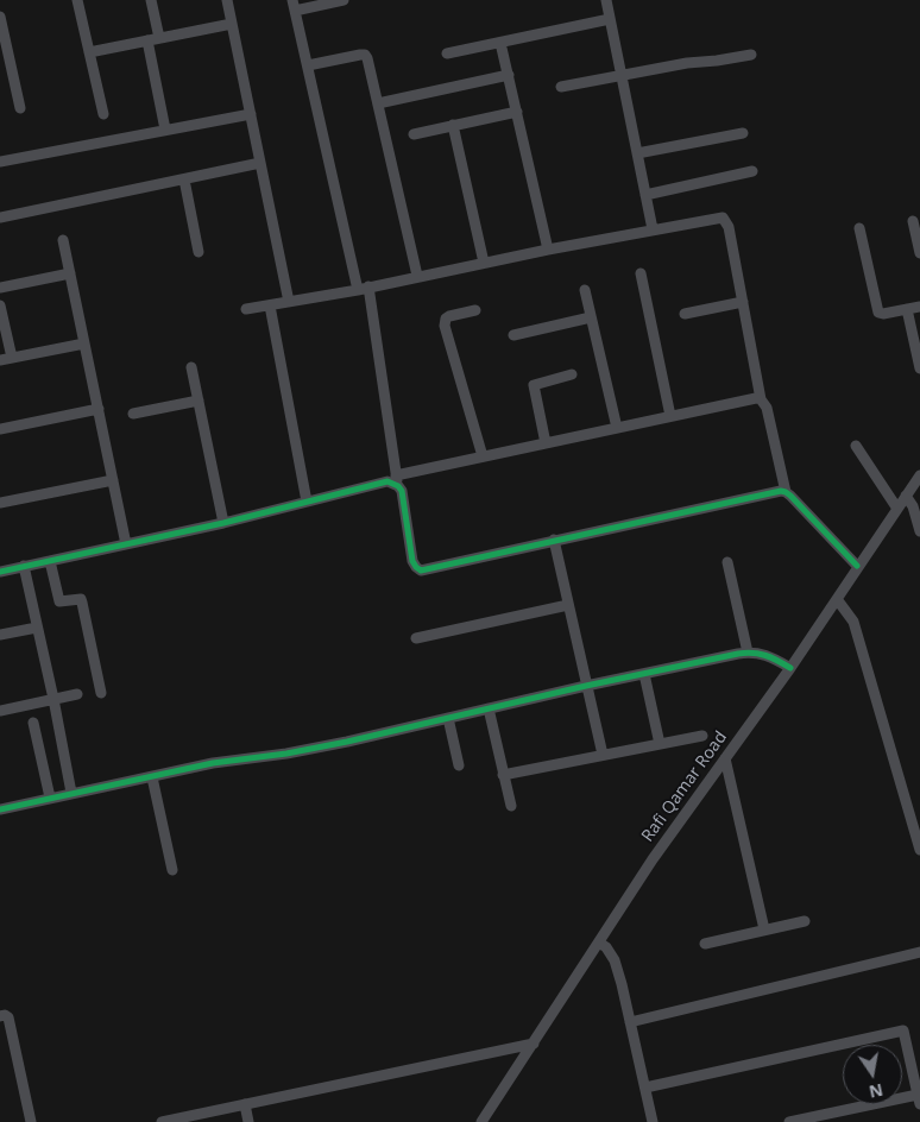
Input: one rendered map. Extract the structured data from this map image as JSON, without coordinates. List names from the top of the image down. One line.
{"streets":{"street":["Rafi Qamar Road"]},"north":"bottom"}
